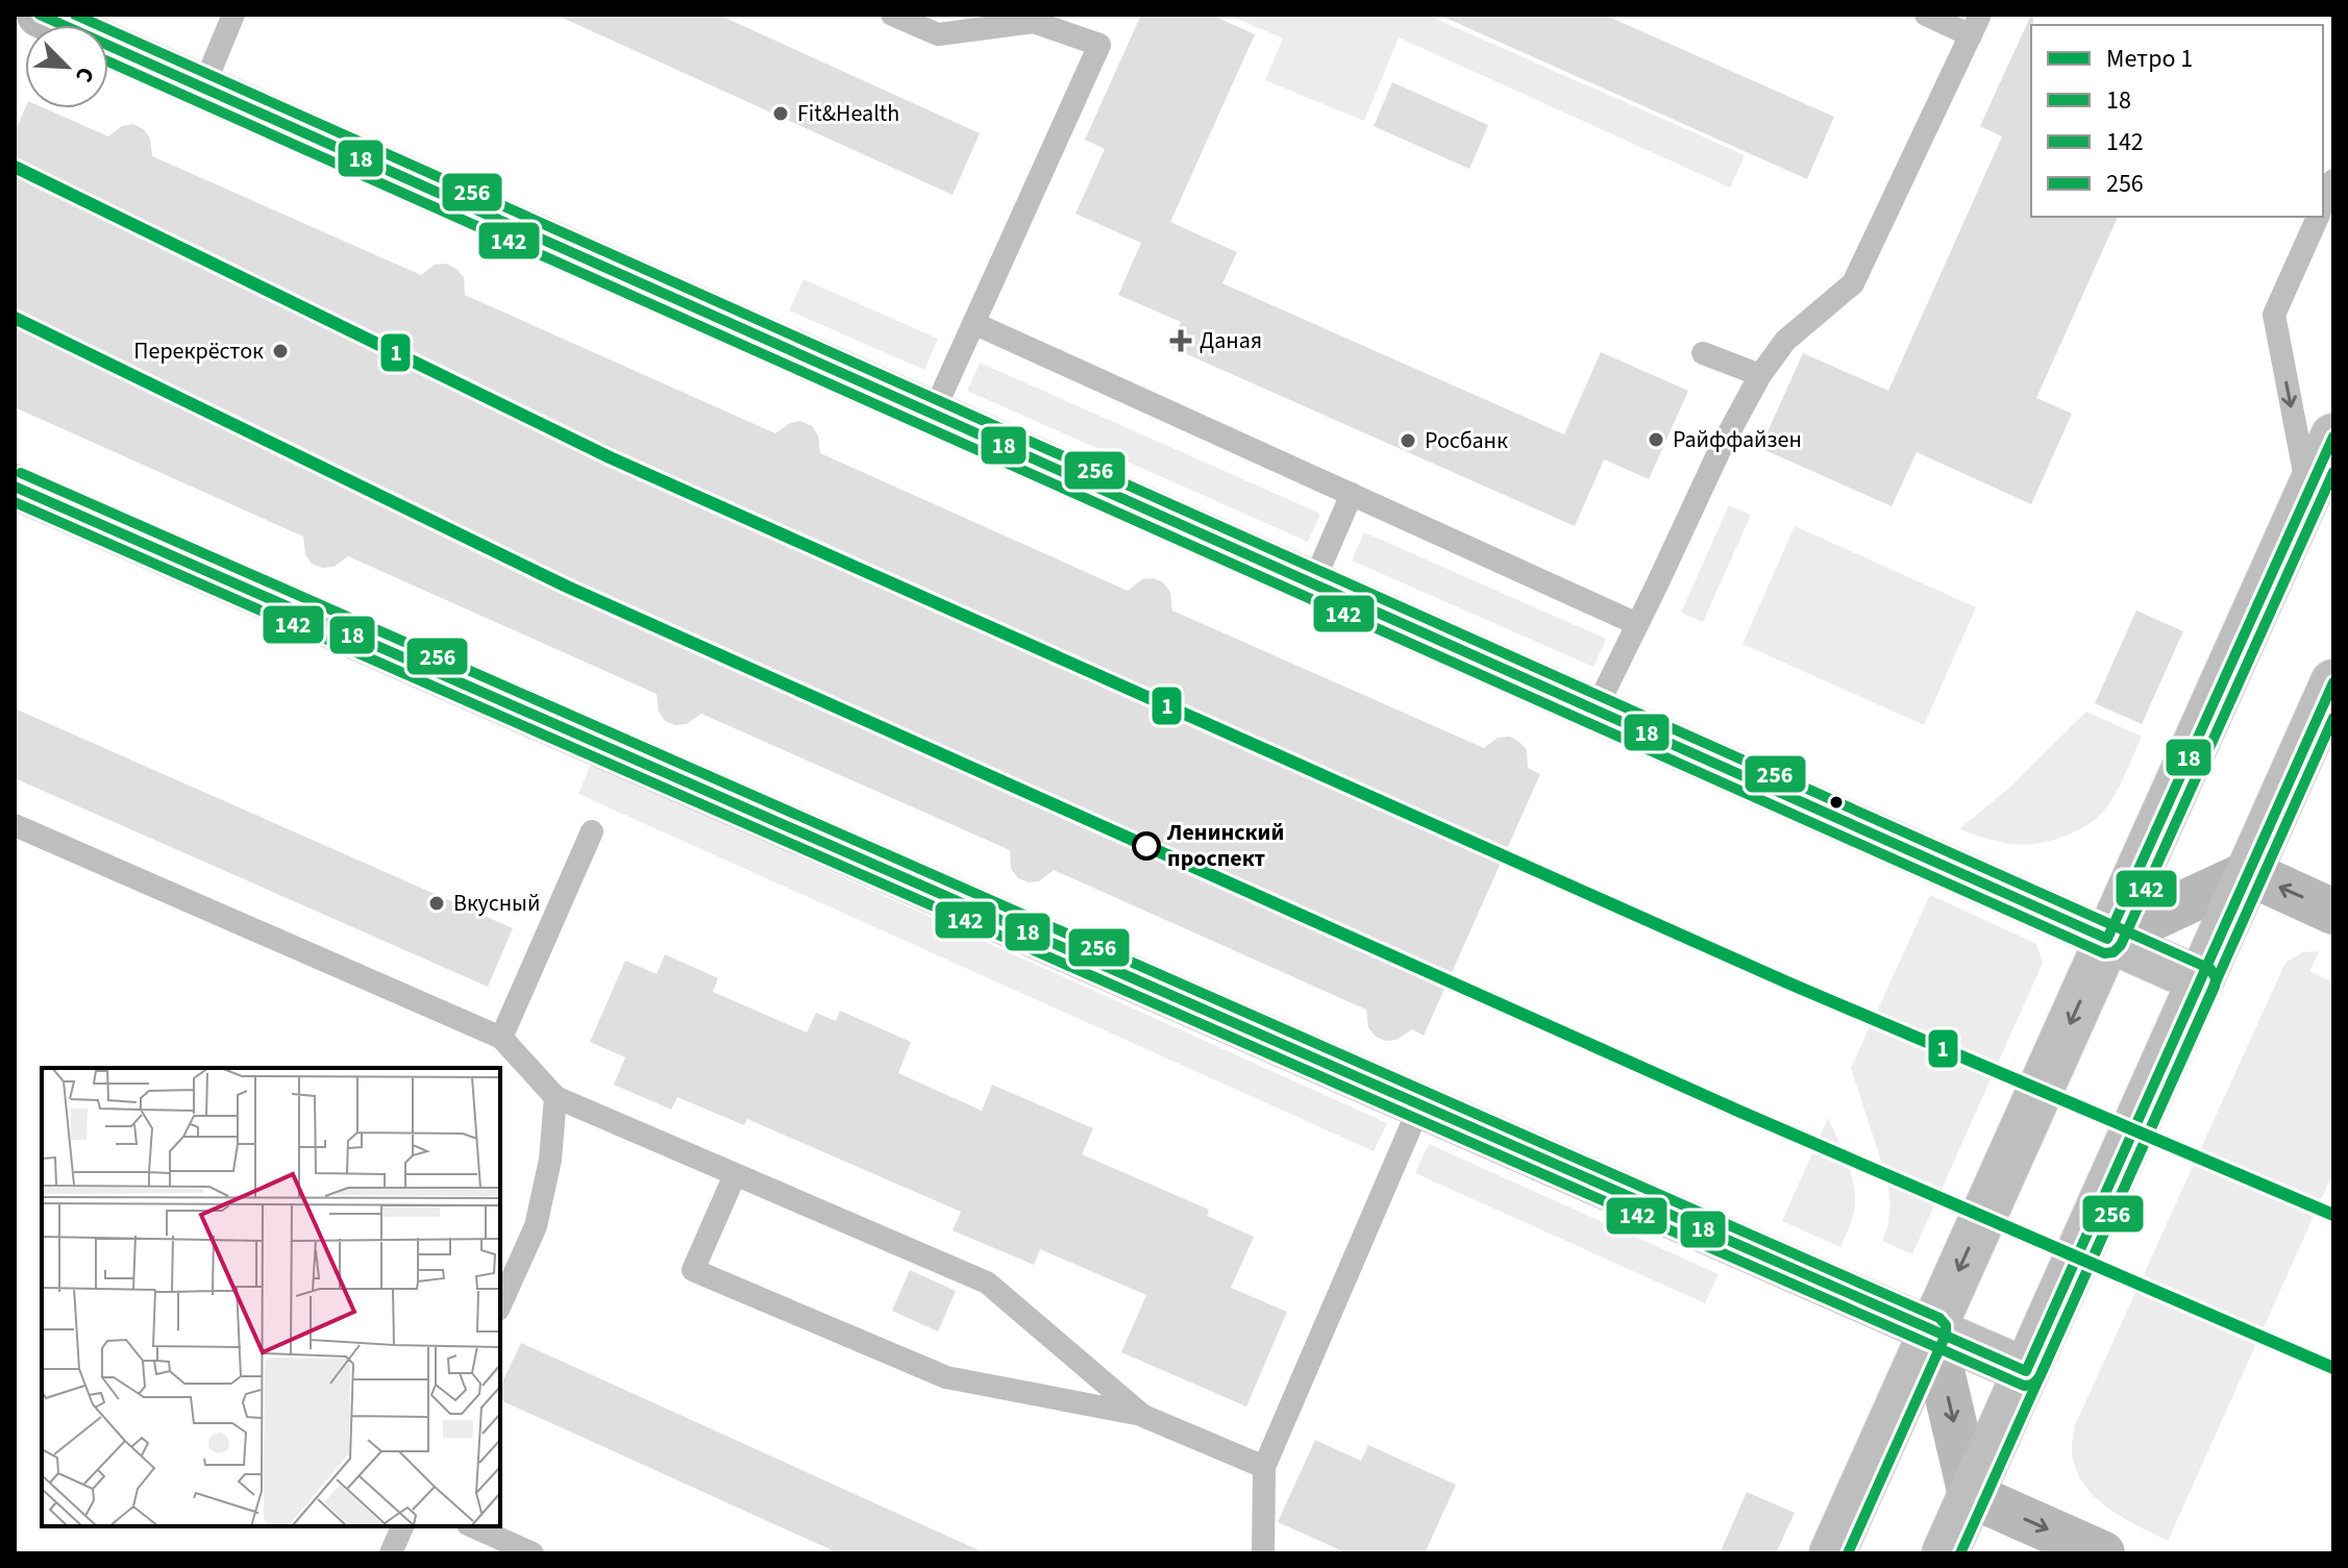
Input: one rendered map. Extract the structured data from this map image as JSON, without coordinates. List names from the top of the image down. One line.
{"places":{"other":["Fit&Health","Перекрёсток","Райффайзен","Росбанк","Ленинский проспект","Вкусный"],"health":["Даная"]},"lines":["transit line 18","transit line 256","transit line 142","metro line 1"],"legend":["Метро 1","18","142","256"],"north":"bottom right"}
